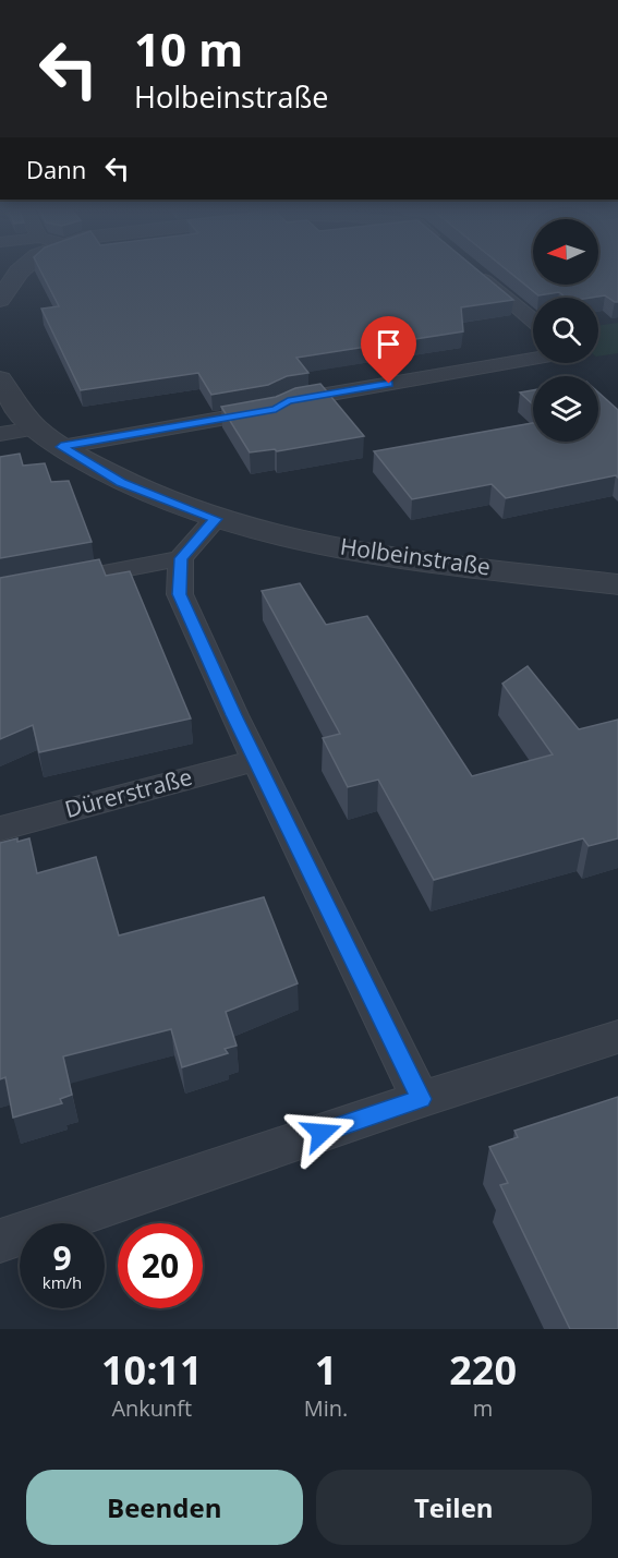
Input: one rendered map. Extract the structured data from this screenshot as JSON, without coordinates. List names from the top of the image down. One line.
{"streets":{"street":["Holbeinstraße"],"lane":["Dürerstraße"]},"north":"left","page":{"turn":["10 m","Holbeinstraße"],"then":"Dann","speed":"9 km/h","limit":"20","eta":["10:11","Ankunft","1","Min.","220","m"],"buttons":["Beenden","Teilen"]}}
